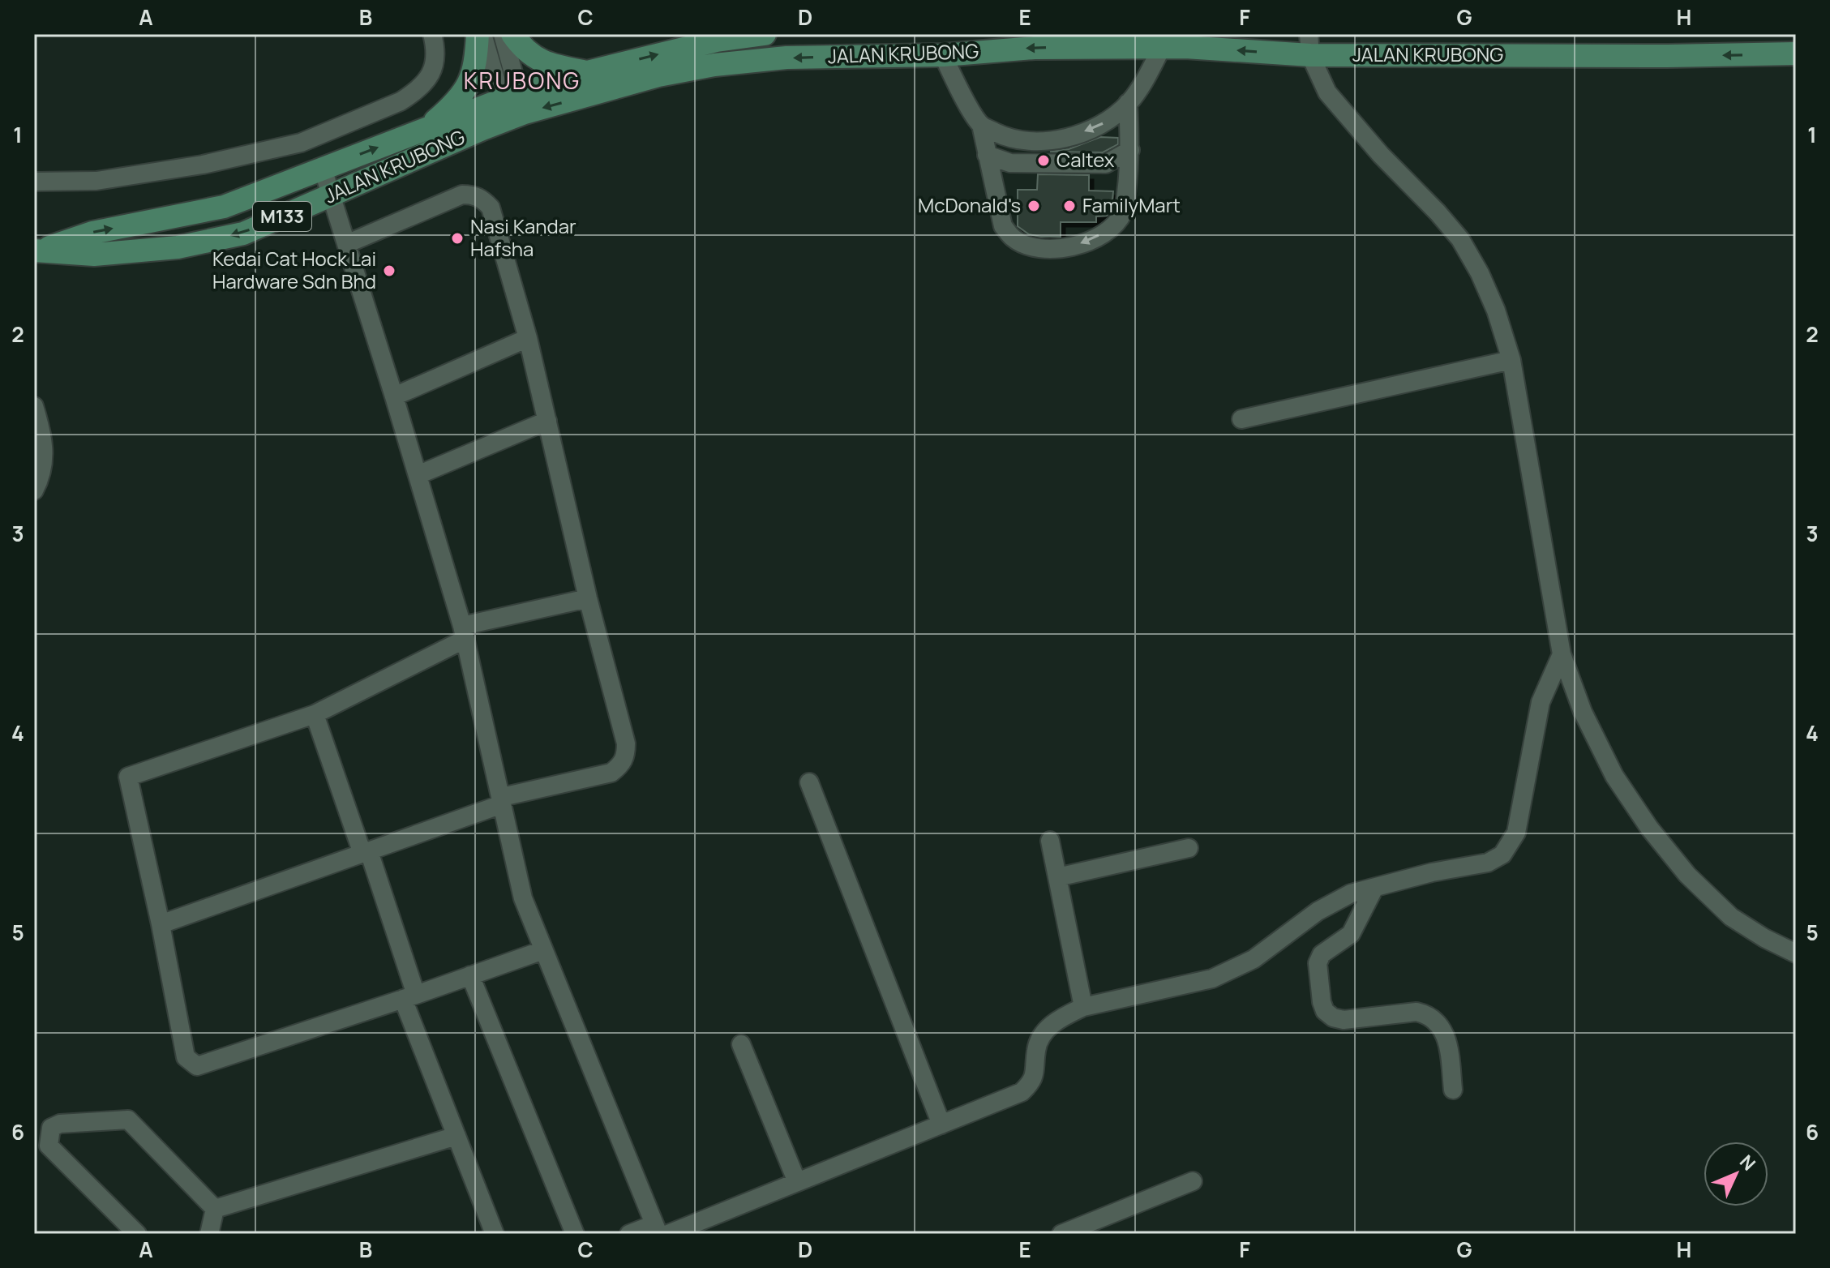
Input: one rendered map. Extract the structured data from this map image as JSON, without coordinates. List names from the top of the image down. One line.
{"streets":{"main road":["JALAN KRUBONG","M133"]},"districts":["KRUBONG"],"places":["Caltex","McDonald's","FamilyMart","Nasi Kandar Hafsha","Kedai Cat Hock Lai Hardware Sdn Bhd"],"north":"top right","grid":{"columns":["A","B","C","D","E","F","G","H"],"rows":["1","2","3","4","5","6"]}}
